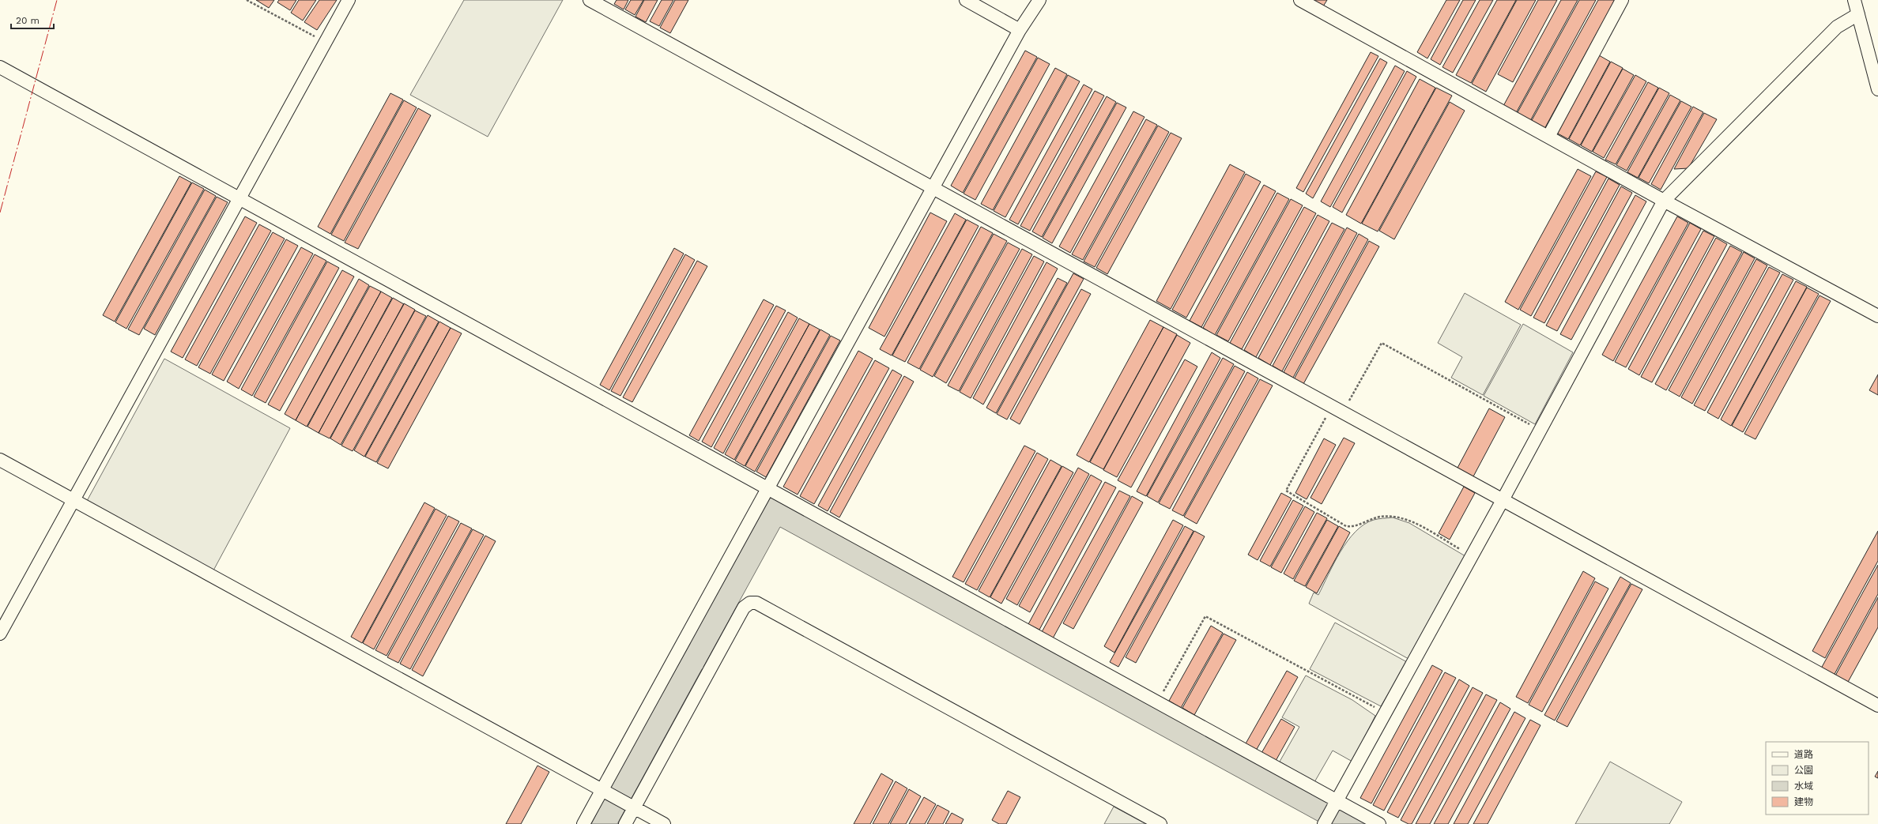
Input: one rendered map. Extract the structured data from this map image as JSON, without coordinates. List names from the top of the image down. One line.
{"legend":["道路","公園","水域","建物"],"scale_bar":"20 m"}
